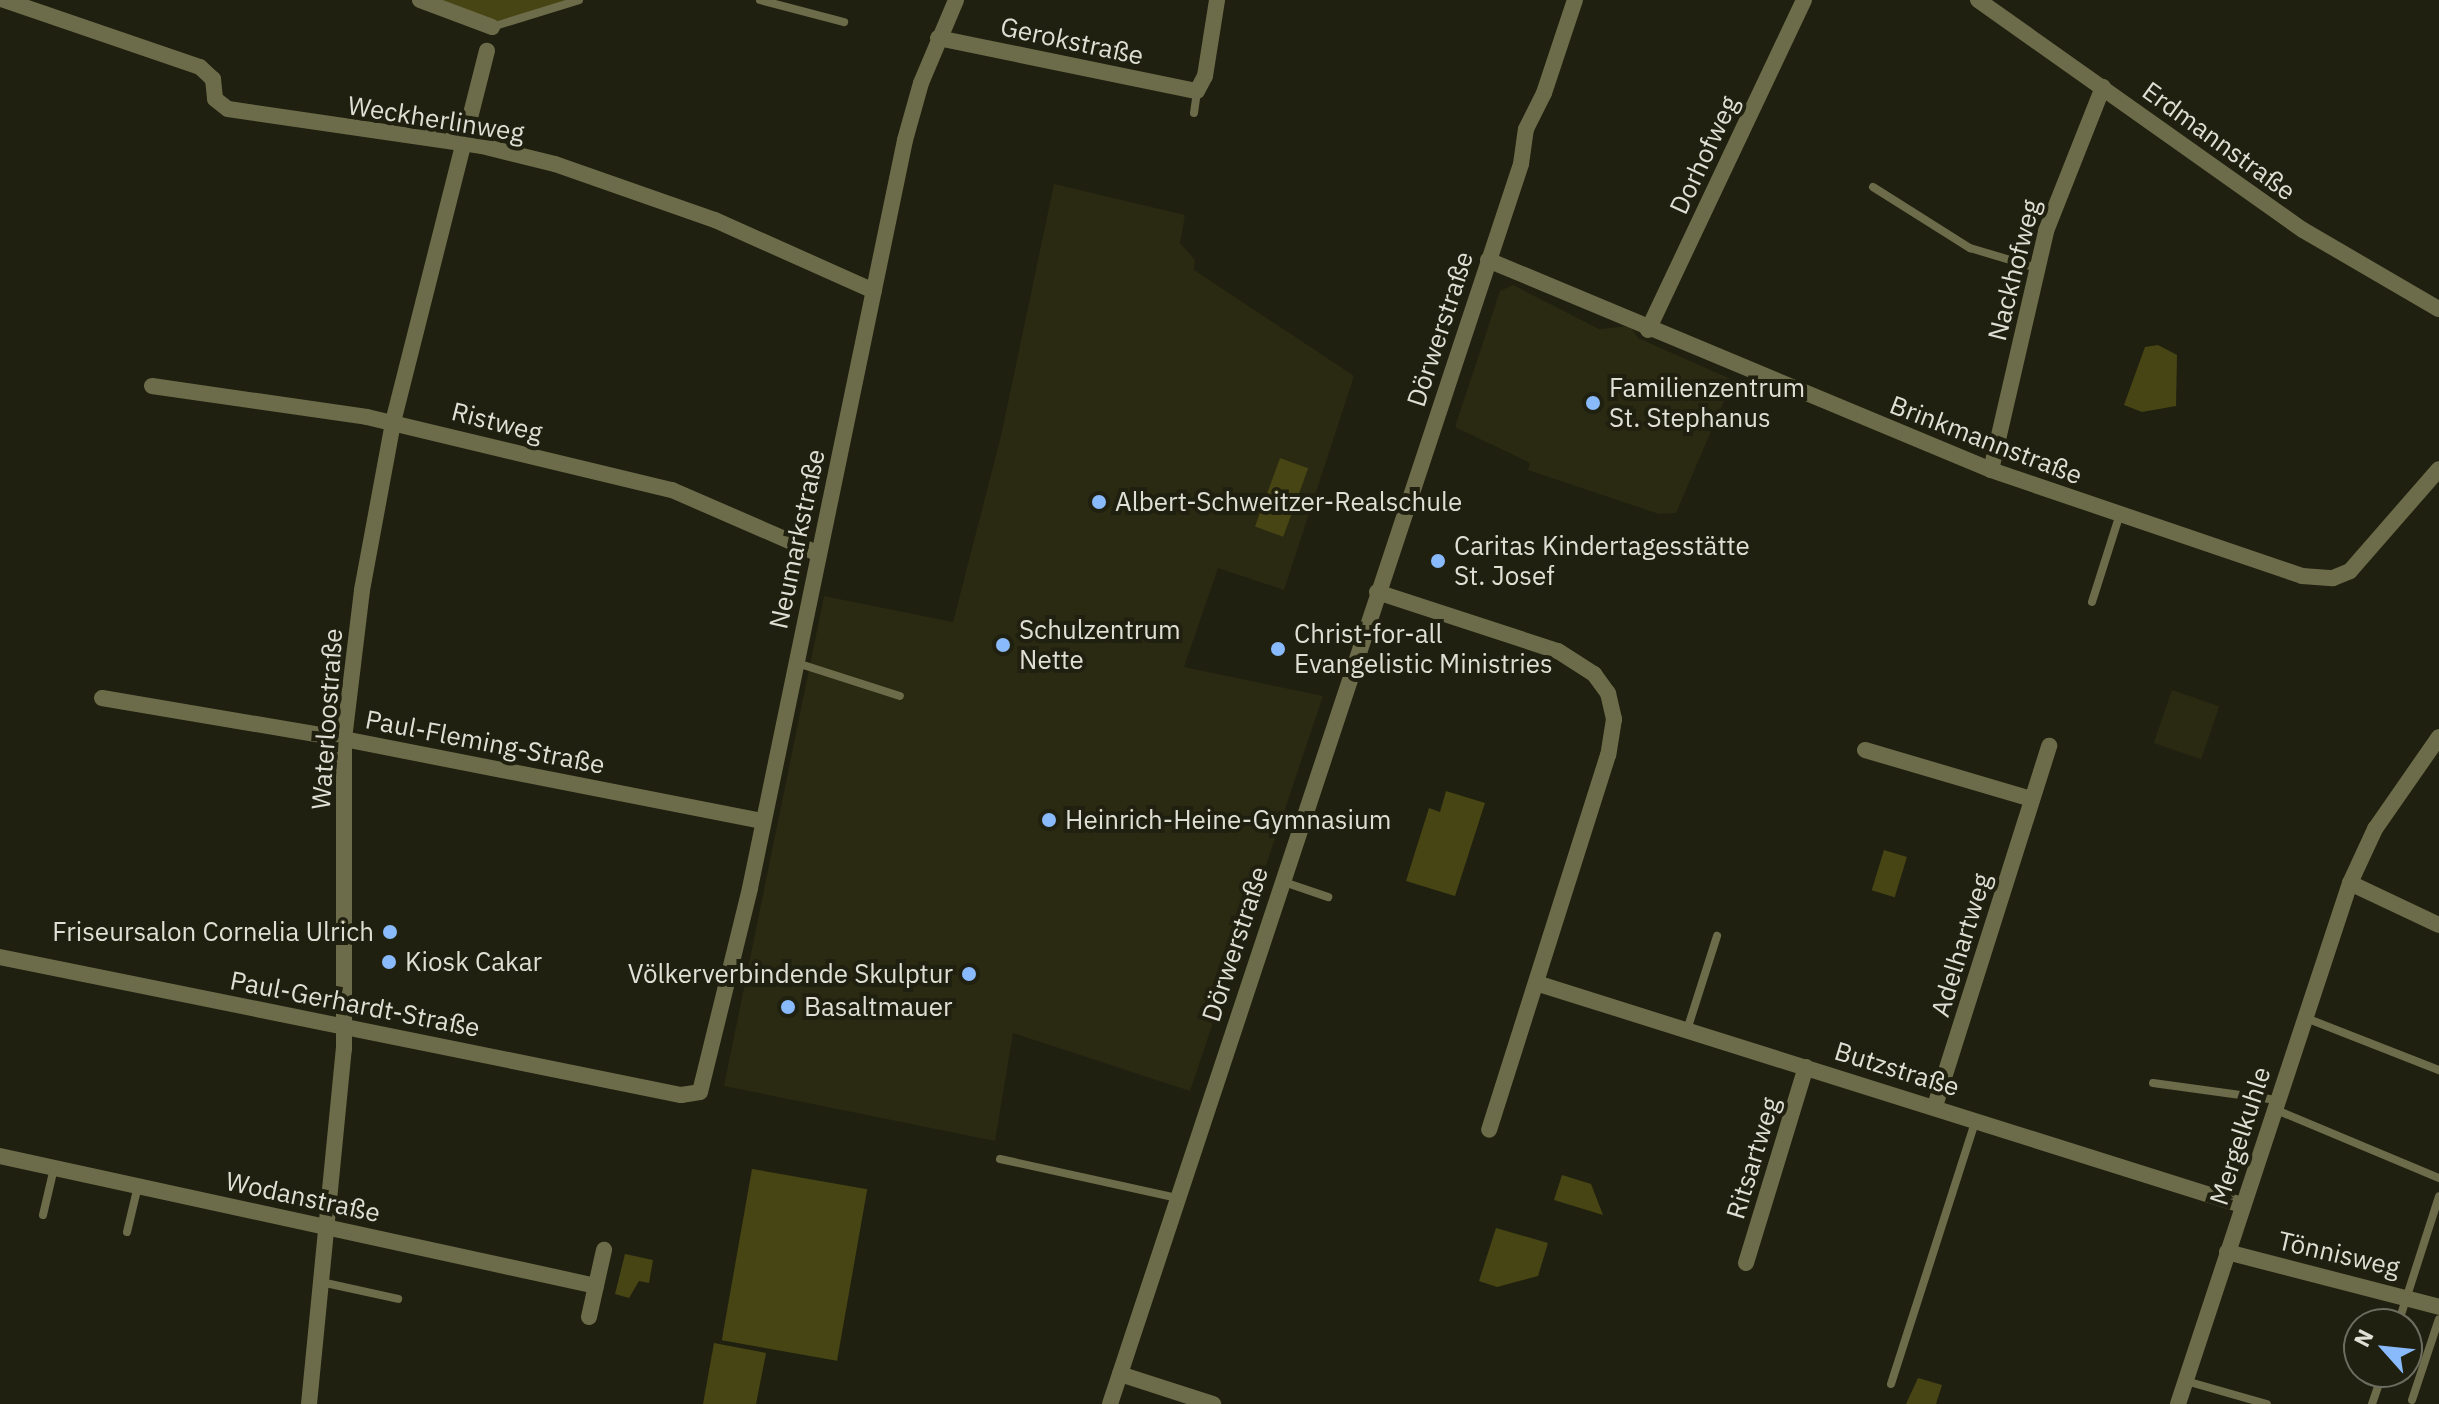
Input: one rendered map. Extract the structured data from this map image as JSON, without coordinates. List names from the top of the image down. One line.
{"streets":{"street":["Gerokstraße","Weckherlinweg","Erdmannstraße","Dorhofweg","Nackhofweg","Dörwerstraße","Ristweg","Brinkmannstraße","Neumarkstraße","Waterloostraße","Paul-Fleming-Straße","Adelhartweg","Paul-Gerhardt-Straße","Butzstraße","Mergelkuhle","Ritsartweg","Wodanstraße","Tönnisweg"]},"crossings":[["Gerokstraße","Neumarkstraße"],["Weckherlinweg","Neumarkstraße"],["Weckherlinweg","Waterloostraße"],["Erdmannstraße","Nackhofweg"],["Dorhofweg","Brinkmannstraße"],["Nackhofweg","Brinkmannstraße"],["Dörwerstraße","Brinkmannstraße"],["Ristweg","Neumarkstraße"],["Ristweg","Waterloostraße"],["Neumarkstraße","Paul-Fleming-Straße"],["Neumarkstraße","Paul-Gerhardt-Straße"],["Waterloostraße","Paul-Fleming-Straße"],["Waterloostraße","Paul-Gerhardt-Straße"],["Waterloostraße","Wodanstraße"],["Adelhartweg","Butzstraße"],["Butzstraße","Mergelkuhle"],["Butzstraße","Ritsartweg"],["Mergelkuhle","Tönnisweg"]],"places":["Familienzentrum St. Stephanus","Albert-Schweitzer-Realschule","Caritas Kindertagesstätte St. Josef","Schulzentrum Nette","Christ-for-all Evangelistic Ministries","Heinrich-Heine-Gymnasium","Friseursalon Cornelia Ulrich","Kiosk Cakar","Völkerverbindende Skulptur","Basaltmauer"],"north":"top left"}
